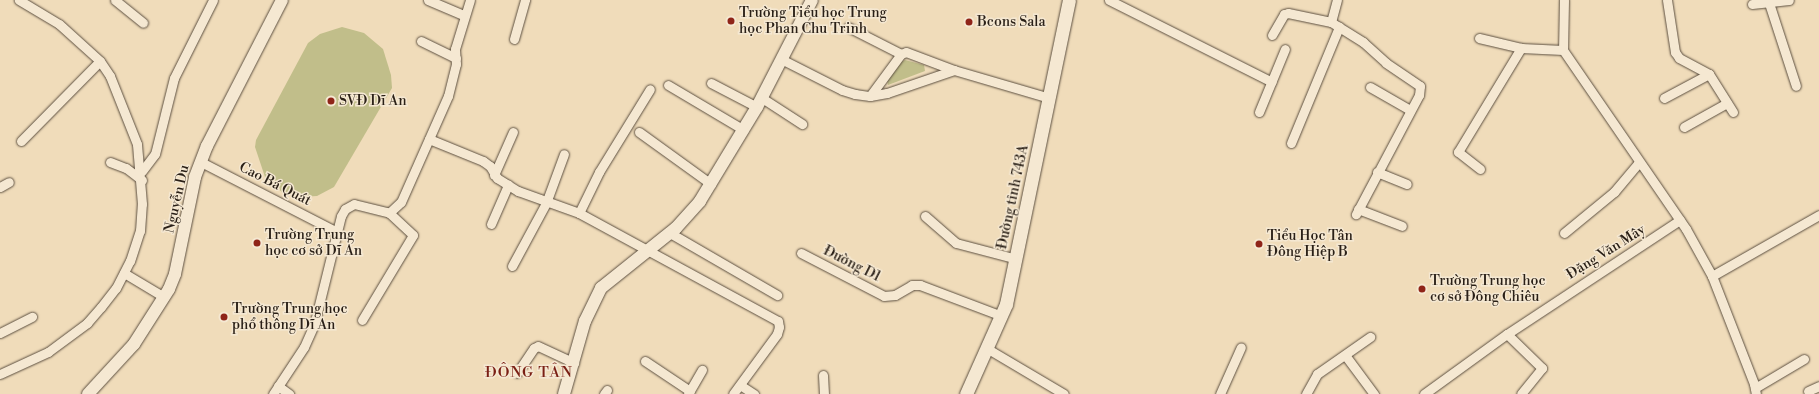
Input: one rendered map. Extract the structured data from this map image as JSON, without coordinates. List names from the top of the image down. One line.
{"streets":{"main road":["Đường tỉnh 743A"],"street":["Cao Bá Quát","Nguyễn Du","Đặng Văn Mây","Đường D1"]},"crossings":[["Cao Bá Quát","Nguyễn Du"],["Đường tỉnh 743A","Đường D1"]],"districts":["ĐÔNG TÂN"],"places":["Trường Tiểu học Trung học Phan Chu Trinh","Bcons Sala","SVĐ Dĩ An","Trường Trung học cơ sở Dĩ An","Tiểu Học Tân Đông Hiệp B","Trường Trung học cơ sở Đông Chiêu","Trường Trung học phổ thông Dĩ An"]}
